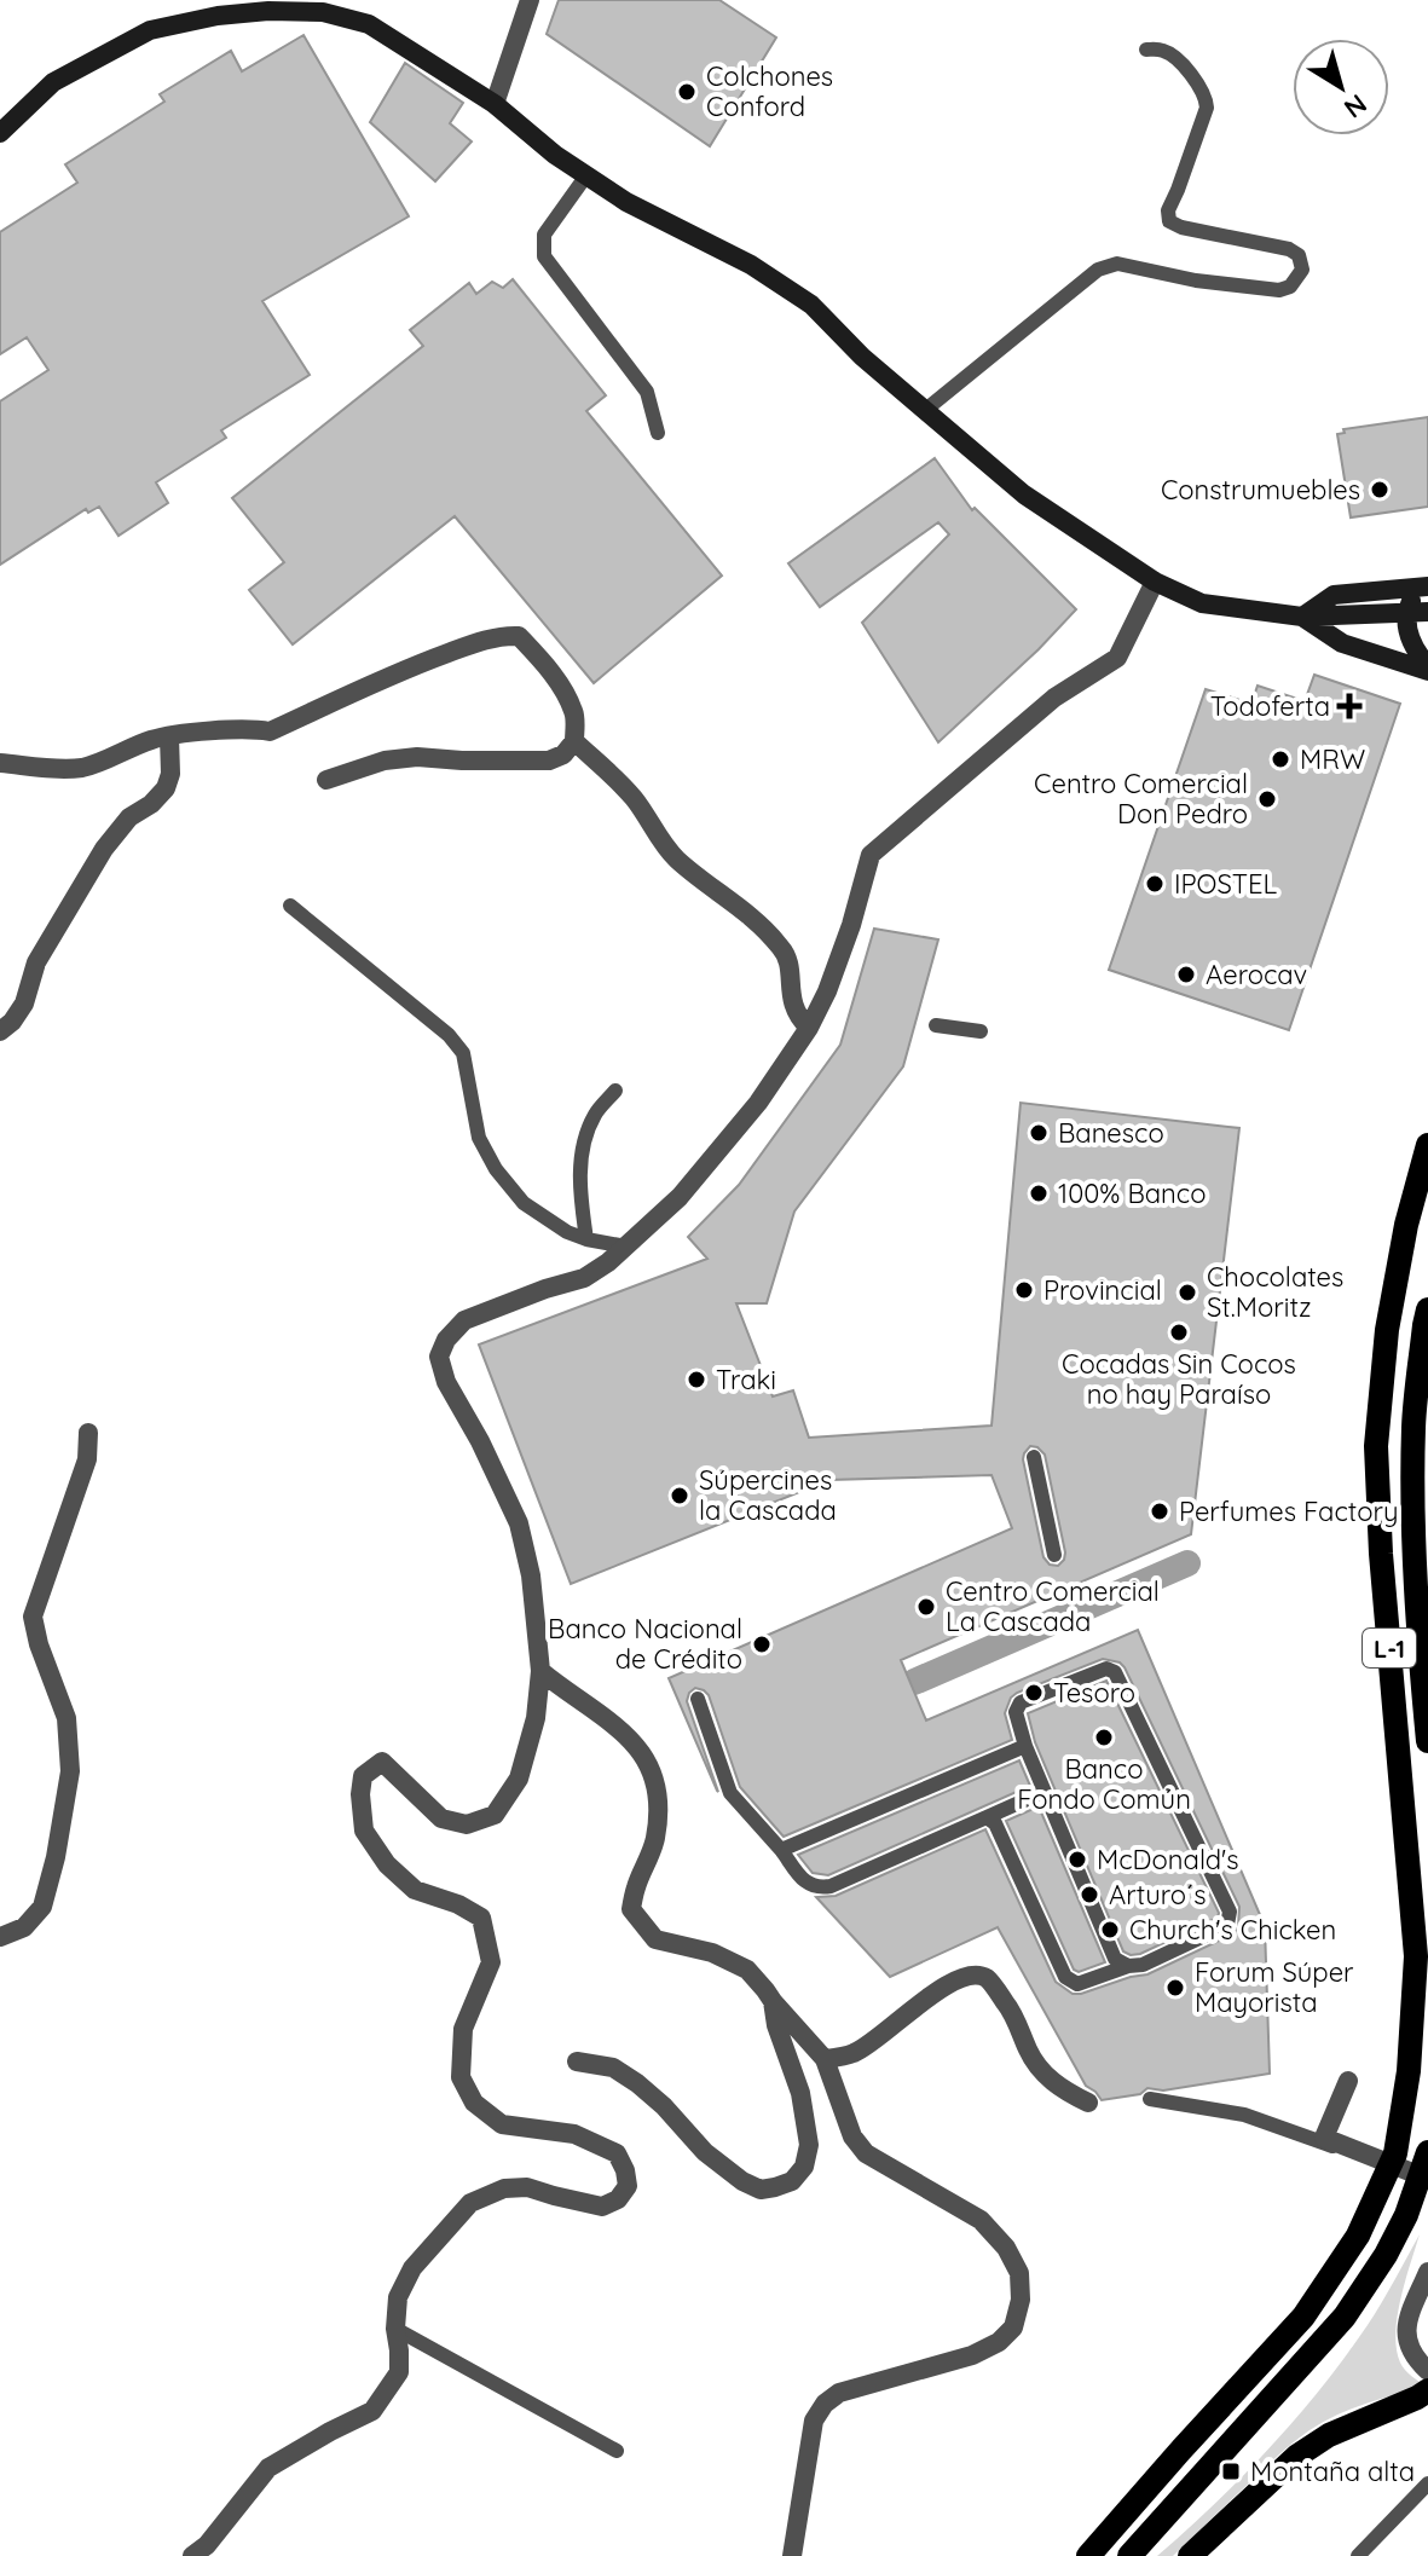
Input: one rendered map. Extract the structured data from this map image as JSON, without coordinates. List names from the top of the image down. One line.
{"streets":{"main road":["L-1"]},"places":{"other":["Colchones Conford","Construmuebles","MRW","Centro Comercial Don Pedro","IPOSTEL","Aerocav","Banesco","100% Banco","Provincial","Chocolates St.Moritz","Cocadas Sin Cocos no hay Paraíso","Traki","Súpercines la Cascada","Perfumes Factory","Centro Comercial La Cascada","Banco Nacional de Crédito","Tesoro","Banco Fondo Común","McDonald's","Arturo´s","Church's Chicken","Forum Súper Mayorista"],"health":["Todoferta"],"transit":["Montaña alta"]},"north":"bottom right"}
